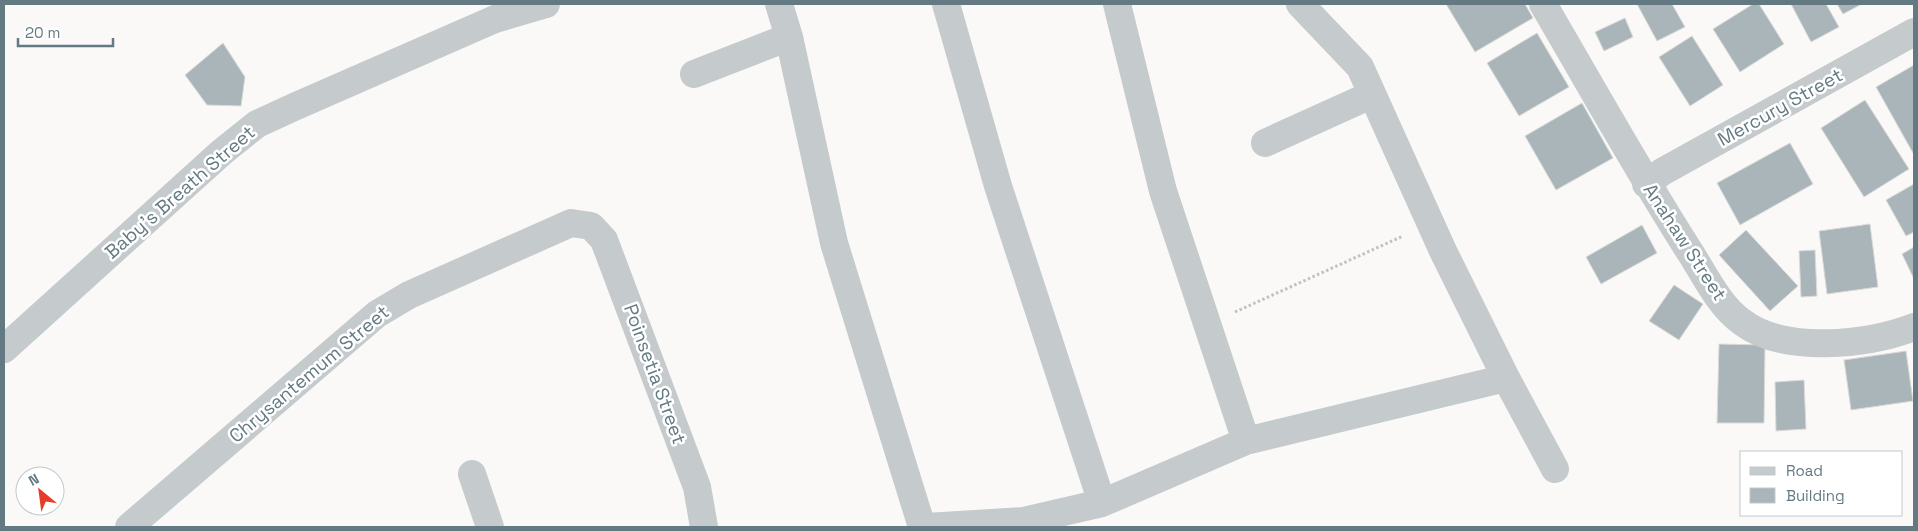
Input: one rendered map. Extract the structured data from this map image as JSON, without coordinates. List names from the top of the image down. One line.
{"streets":{"street":["Mercury Street","Baby's Breath Street","Anahaw Street","Chrysantemum Street","Poinsetia Street"]},"crossings":[["Mercury Street","Anahaw Street"],["Chrysantemum Street","Poinsetia Street"]],"legend":["Road","Building"],"scale_bar":"20 m","north":"top left"}
